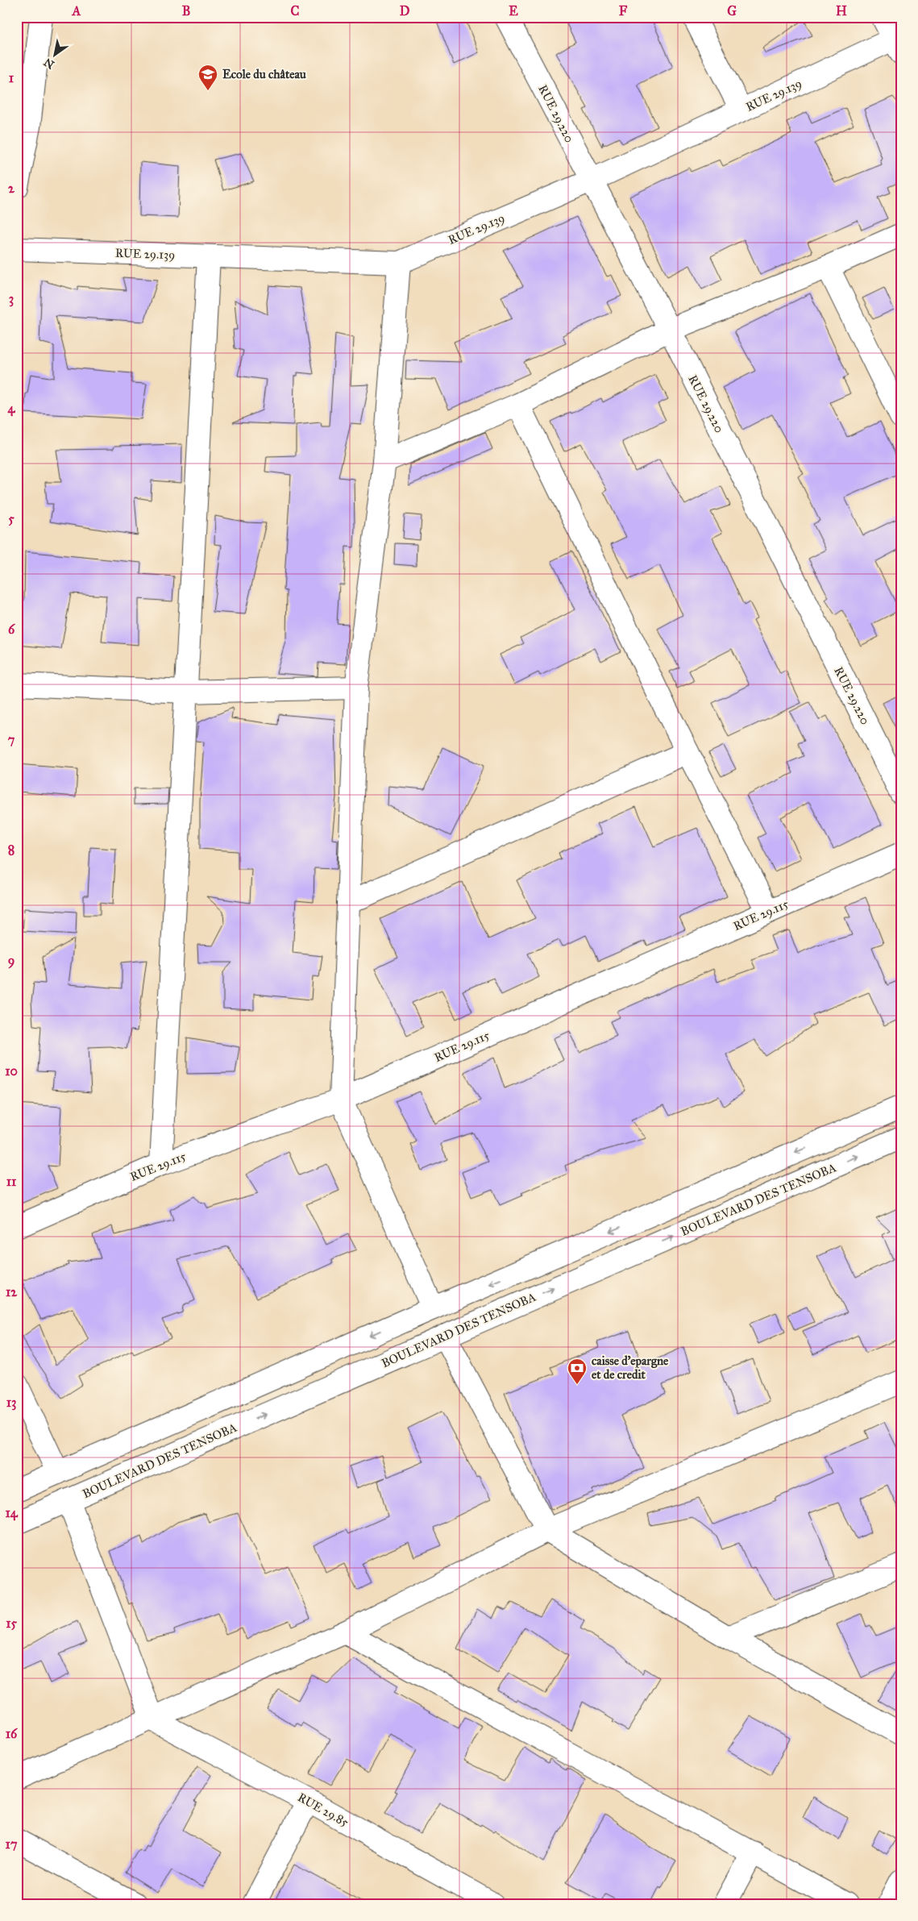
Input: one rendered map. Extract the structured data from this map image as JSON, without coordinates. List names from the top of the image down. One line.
{"streets":{"street":["RUE 29.139","RUE 29.220","RUE 29.115","BOULEVARD DES TENSOBA","RUE 29.85"]},"crossings":[["RUE 29.139","RUE 29.220"]],"places":{"school or university":["Ecole du château"],"bank":["caisse d'epargne et de credit"]},"north":"bottom left","grid":{"columns":["A","B","C","D","E","F","G","H"],"rows":["1","2","3","4","5","6","7","8","9","10","11","12","13","14","15","16","17"]}}
